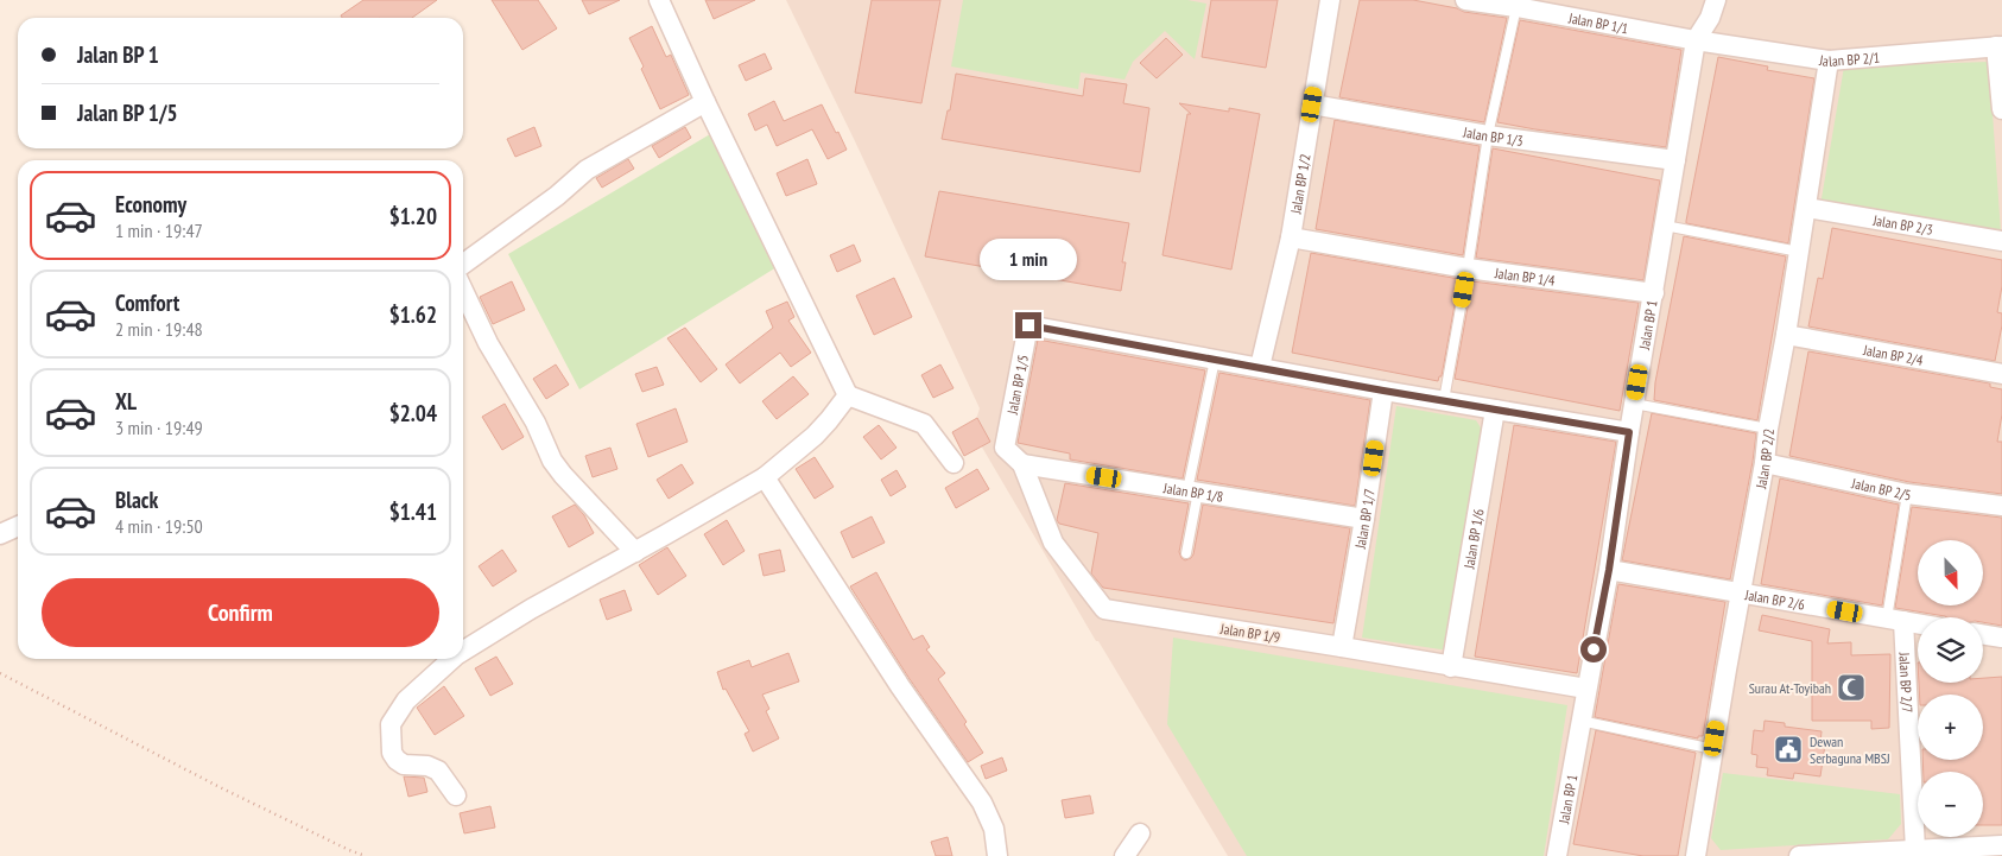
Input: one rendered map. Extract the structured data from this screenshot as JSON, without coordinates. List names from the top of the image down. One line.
{"streets":{"street":["Jalan BP 1/1","Jalan BP 2/1","Jalan BP 1/3","Jalan BP 1/2","Jalan BP 2/3","Jalan BP 1/4","Jalan BP 1","Jalan BP 2/4","Jalan BP 1/5","Jalan BP 2/2","Jalan BP 2/5","Jalan BP 1/8","Jalan BP 1/7","Jalan BP 1/6","Jalan BP 2/6","Jalan BP 1/9","Jalan BP 2/7"]},"crossings":[["Jalan BP 1/1","Jalan BP 2/1"],["Jalan BP 1/1","Jalan BP 1"],["Jalan BP 2/1","Jalan BP 1"],["Jalan BP 2/1","Jalan BP 2/2"],["Jalan BP 1/3","Jalan BP 1/2"],["Jalan BP 1/3","Jalan BP 1"],["Jalan BP 1/2","Jalan BP 1/4"],["Jalan BP 1/2","Jalan BP 1/5"],["Jalan BP 2/3","Jalan BP 2/2"],["Jalan BP 1/4","Jalan BP 1"],["Jalan BP 1","Jalan BP 1/5"],["Jalan BP 1","Jalan BP 2/6"],["Jalan BP 1","Jalan BP 1/9"],["Jalan BP 2/4","Jalan BP 2/2"],["Jalan BP 1/5","Jalan BP 1/7"],["Jalan BP 1/5","Jalan BP 1/6"],["Jalan BP 1/5","Jalan BP 1/9"],["Jalan BP 2/2","Jalan BP 2/5"],["Jalan BP 2/2","Jalan BP 2/6"],["Jalan BP 1/8","Jalan BP 1/7"],["Jalan BP 1/8","Jalan BP 1/9"],["Jalan BP 1/7","Jalan BP 1/9"],["Jalan BP 1/6","Jalan BP 1/9"],["Jalan BP 2/6","Jalan BP 2/7"]],"places":{"mosque":["Surau At-Toyibah"],"public building":["Dewan Serbaguna MBSJ"]},"north":"bottom","page":{"banner":["Jalan BP 1","Jalan BP 1/5"],"list":[{"name":"Economy","note":"1 min · 19:47","value":"$1.20"},{"name":"Comfort","note":"2 min · 19:48","value":"$1.62"},{"name":"XL","note":"3 min · 19:49","value":"$2.04"},{"name":"Black","note":"4 min · 19:50","value":"$1.41"}],"bubble":"1 min","map_buttons":["+","−"],"buttons":"Confirm"}}
